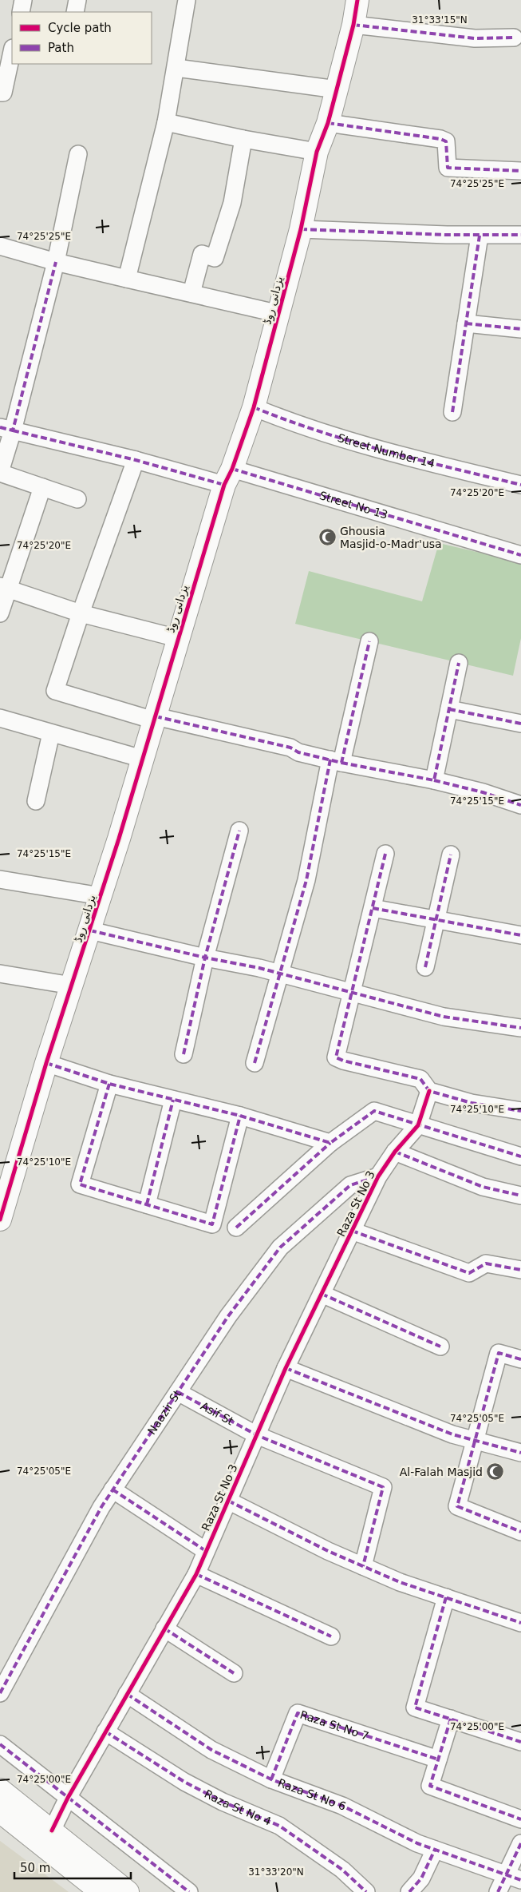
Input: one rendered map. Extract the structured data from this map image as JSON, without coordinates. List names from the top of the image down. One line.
{"streets":{"street":["یزدانی روڈ","Street Number 14","Street No 13","Raza St No 3","Naazir St","Asif St","Raza St No 7","Raza St No 6","Raza St No 4"]},"crossings":[["یزدانی روڈ","Street Number 14"],["یزدانی روڈ","Street No 13"],["Raza St No 3","Naazir St"],["Raza St No 3","Asif St"],["Raza St No 3","Raza St No 6"],["Raza St No 3","Raza St No 4"],["Naazir St","Asif St"],["Raza St No 7","Raza St No 6"]],"places":{"mosque":["Ghousia Masjid-o-Madr'usa","Al-Falah Masjid"]},"legend":["Cycle path","Path"],"scale_bar":"50 m","coordinates":["31°33'15\"N","74°25'25\"E","74°25'20\"E","74°25'15\"E","74°25'10\"E","74°25'05\"E","74°25'00\"E","31°33'20\"N"]}
